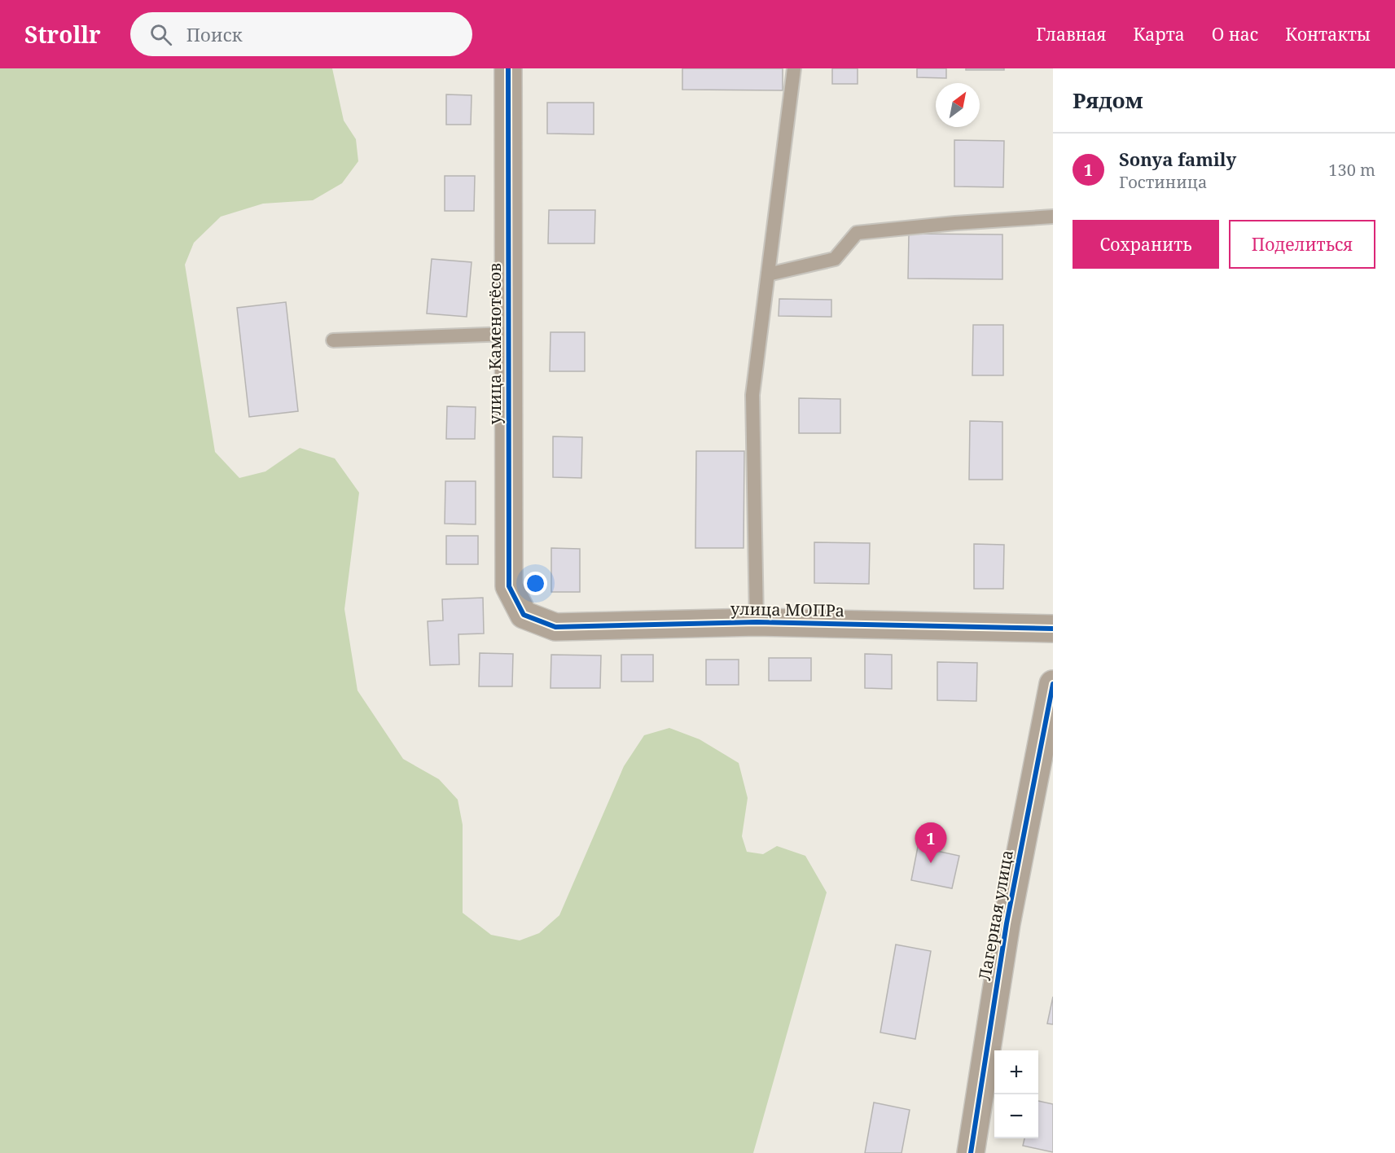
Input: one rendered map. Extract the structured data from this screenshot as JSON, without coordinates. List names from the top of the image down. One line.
{"streets":{"street":["улица Каменотёсов","улица МОПРа","Лагерная улица"]},"crossings":[["улица Каменотёсов","улица МОПРа"]],"north":"top right","page":{"header":"Strollr","search":"Поиск","nav":["Главная","Карта","О нас","Контакты"],"heading":"Рядом","list":[{"mark":"1","name":"Sonya family","note":"Гостиница","value":"130 m"}],"buttons":["Сохранить","Поделиться"],"pins":"1","map_buttons":["+","−"]}}
